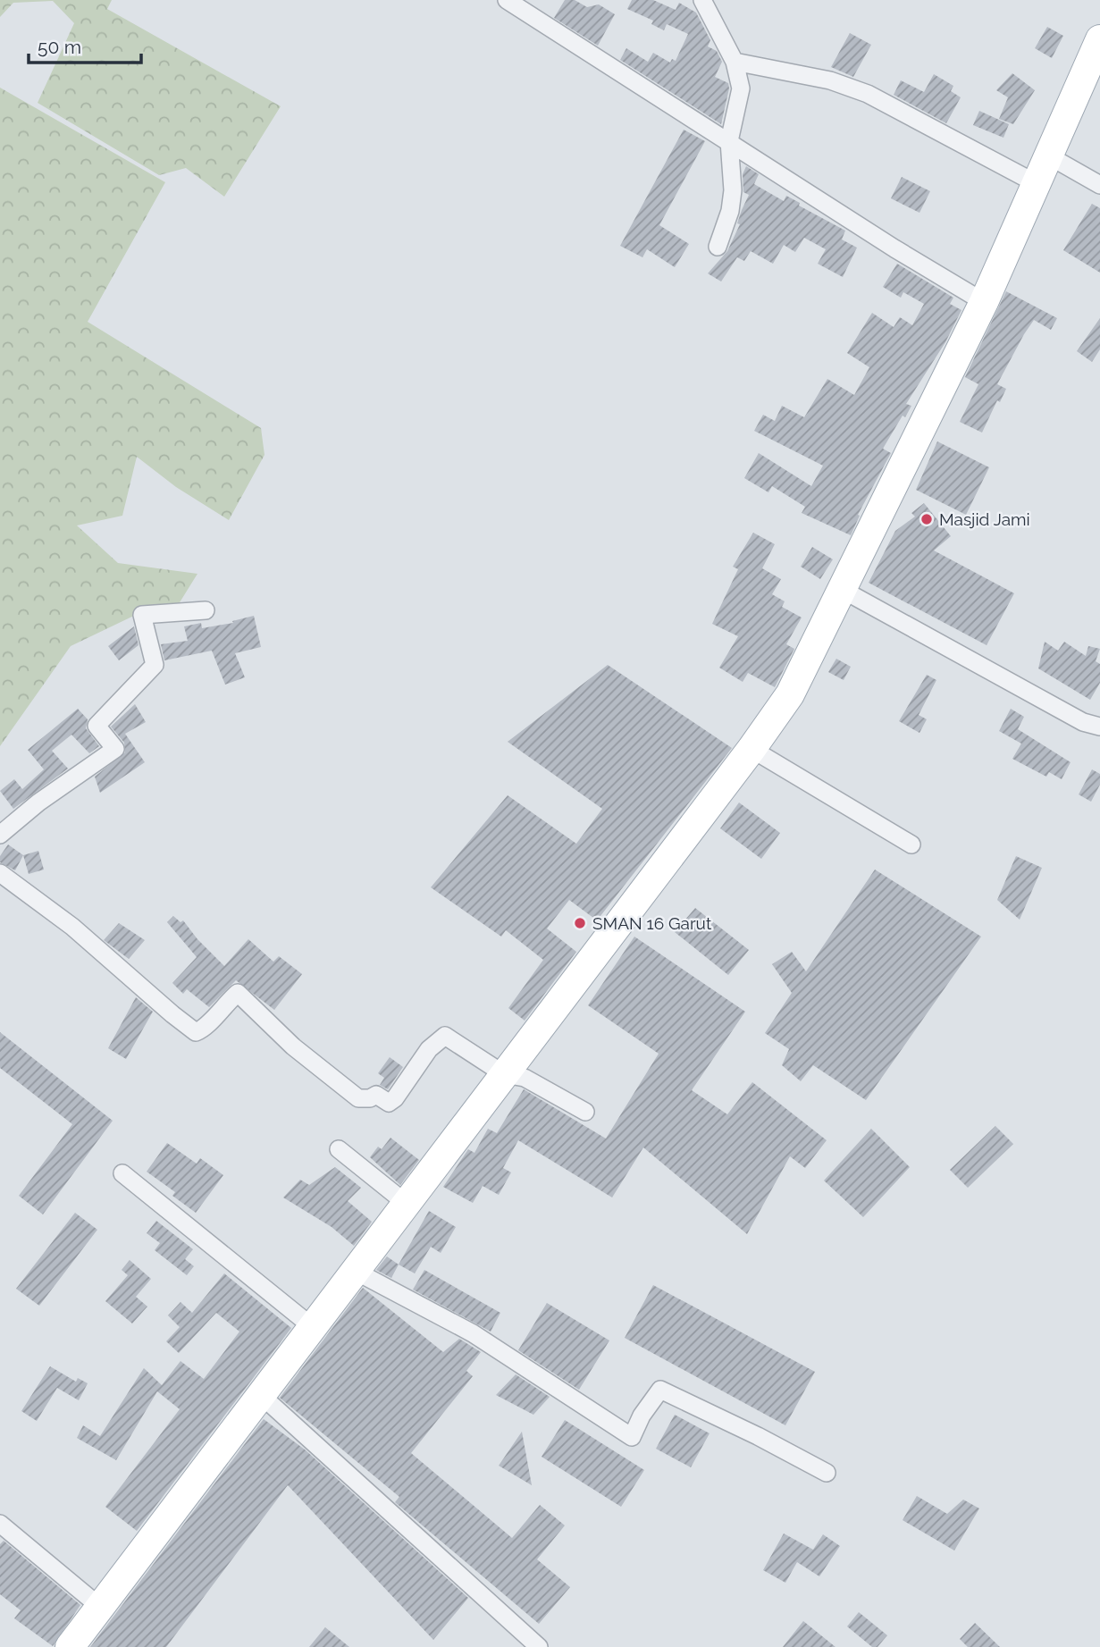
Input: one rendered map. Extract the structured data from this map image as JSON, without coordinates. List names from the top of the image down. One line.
{"places":["Masjid Jami","SMAN 16 Garut"],"scale_bar":"50 m"}
